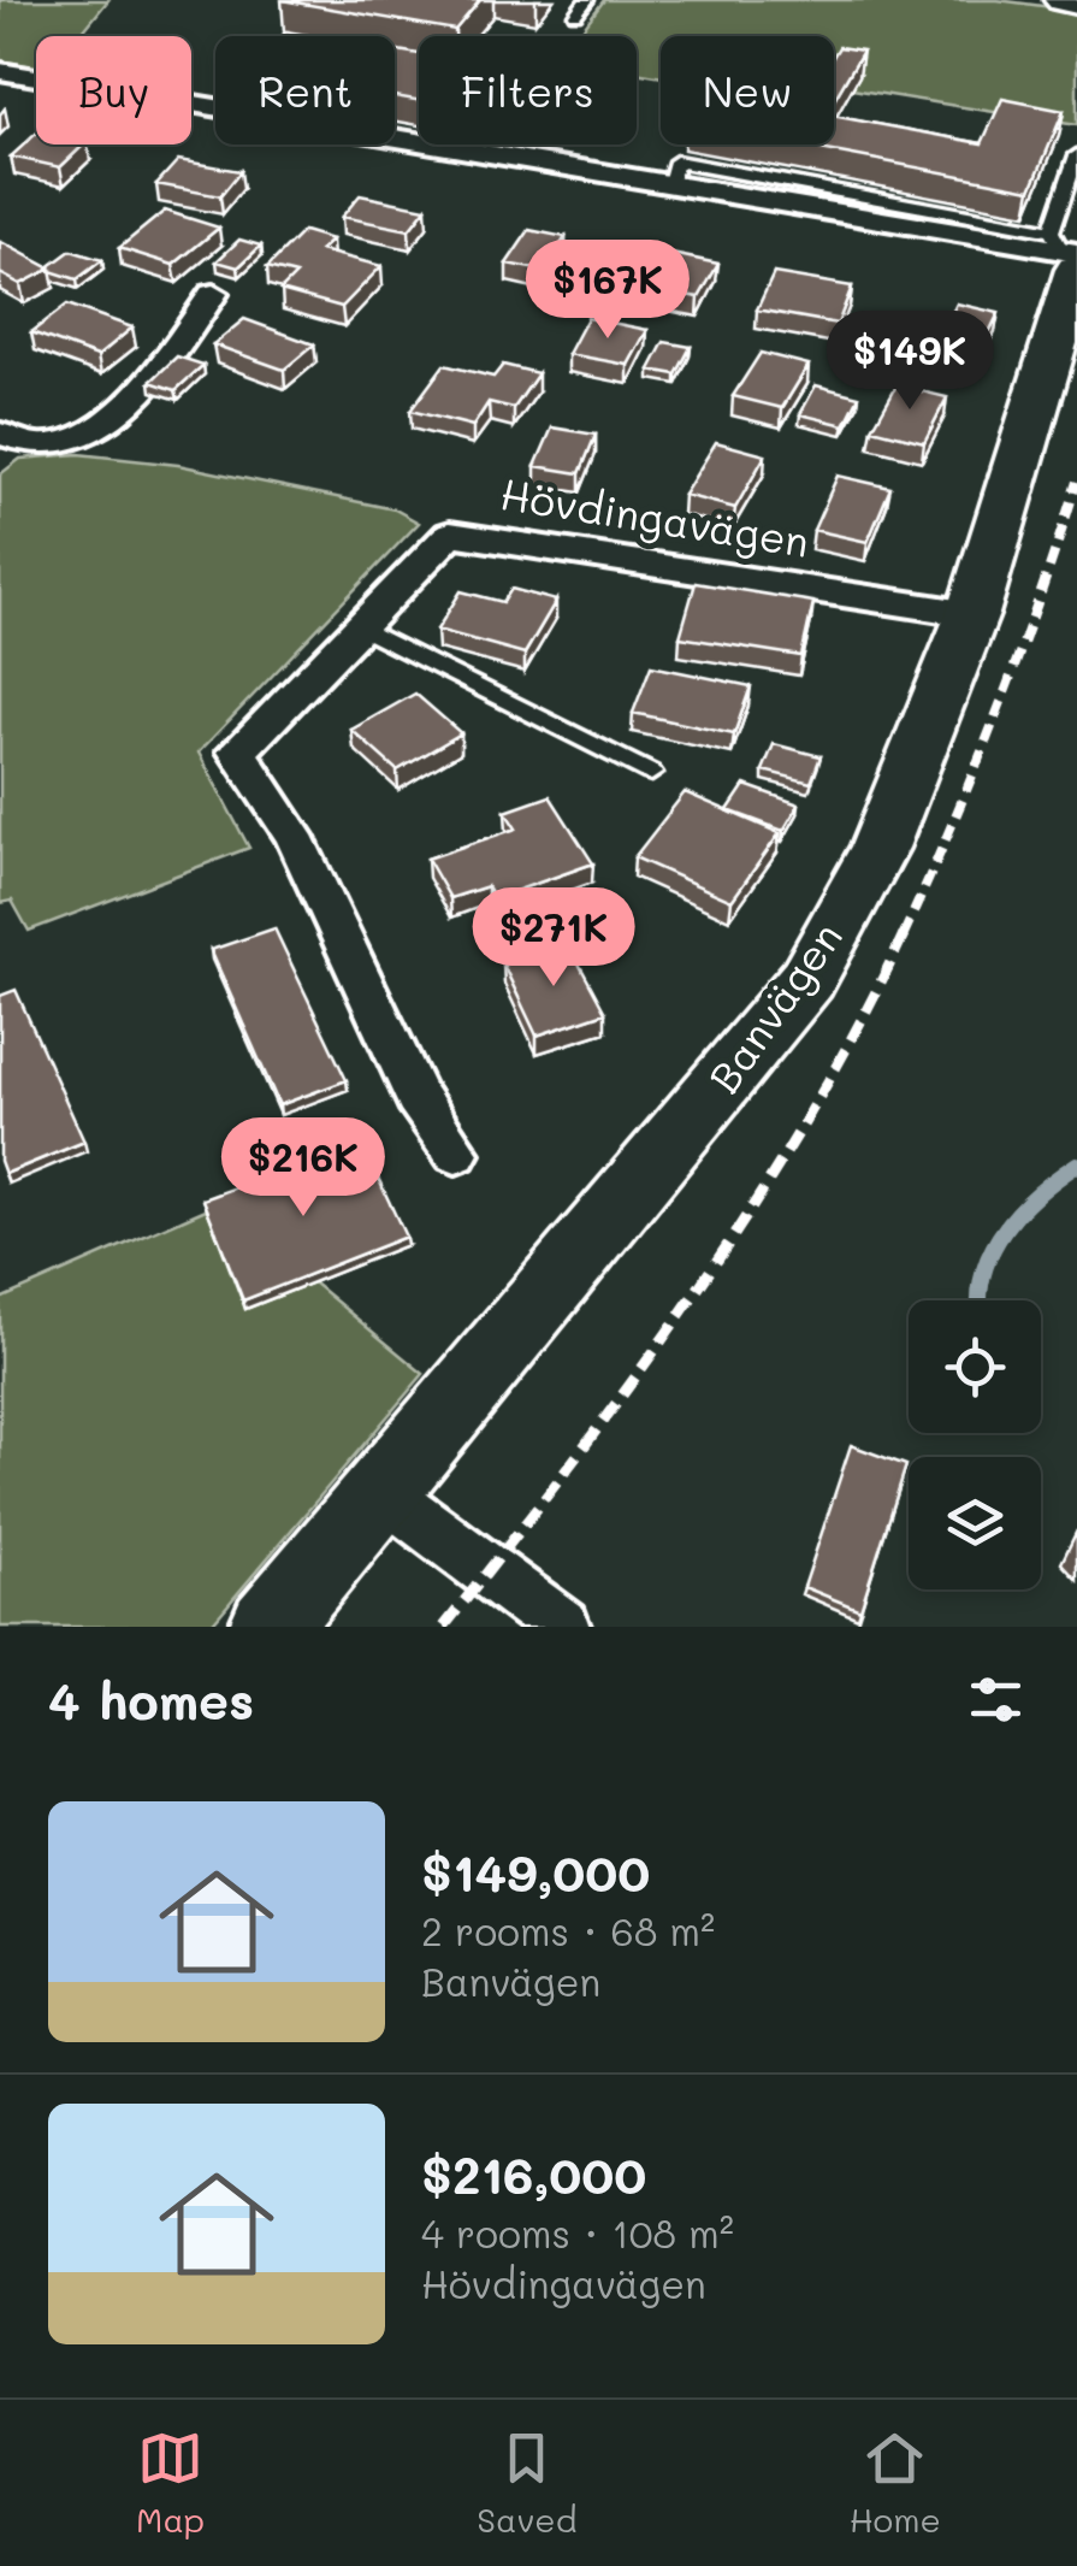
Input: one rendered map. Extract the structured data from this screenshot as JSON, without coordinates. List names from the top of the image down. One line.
{"streets":{"street":["Hövdingavägen","Banvägen"]},"crossings":[["Hövdingavägen","Banvägen"]],"page":{"chip":["Buy","Rent","Filters","New"],"price":["$167K","$149K","$271K","$216K"],"heading":"4 homes","list":[{"name":"$149,000","note":"2 rooms · 68 m² · Banvägen"},{"name":"$216,000","note":"4 rooms · 108 m² · Hövdingavägen"}],"tabs":["Map","Saved","Home"]}}
